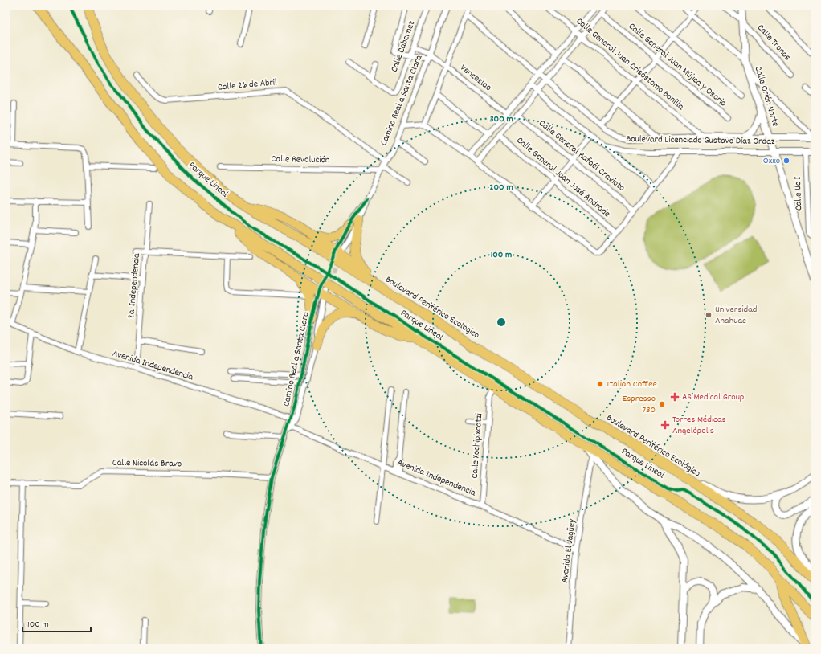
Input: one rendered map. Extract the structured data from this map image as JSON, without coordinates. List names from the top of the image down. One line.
{"streets":{"highway":["Boulevard Periférico Ecológico"],"street":["Calle Tronos","Calle Cabernet","Calle General Juan Crisóstomo Bonilla","Calle General Juan Mújica y Osorio","Venceslao","Calle 26 de Abril","Calle Orión Norte","Camino Real a Santa Clara","Boulevard Licenciado Gustavo Díaz Ordaz","Calle General Rafaél Cravioto","Calle Revolución","Calle General Juan José Andrade","Calle Uc I","2a. Independencia","Avenida Independencia","Calle Xochipixcatzi","Calle Nicolás Bravo","Avenida El Jagüey"],"cycle path":["Parque Lineal"]},"crossings":[["Calle Tronos","Calle Orión Norte"],["Calle General Juan Crisóstomo Bonilla","Boulevard Licenciado Gustavo Díaz Ordaz"],["Venceslao","Camino Real a Santa Clara"],["Calle 26 de Abril","Camino Real a Santa Clara"],["Calle Orión Norte","Boulevard Licenciado Gustavo Díaz Ordaz"],["Camino Real a Santa Clara","Calle Revolución"],["Camino Real a Santa Clara","Avenida Independencia"],["Camino Real a Santa Clara","Calle Nicolás Bravo"],["Boulevard Licenciado Gustavo Díaz Ordaz","Calle Uc I"],["2a. Independencia","Avenida Independencia"],["Avenida Independencia","Calle Xochipixcatzi"],["Avenida Independencia","Avenida El Jagüey"]],"places":{"other":["Oxxo","Universidad Anahuac","Italian Coffee","Espresso 730"],"health":["AS Medical Group","Torres Médicas Angelópolis"]},"scale_bar":"100 m","rings":["300 m","200 m","100 m"]}
